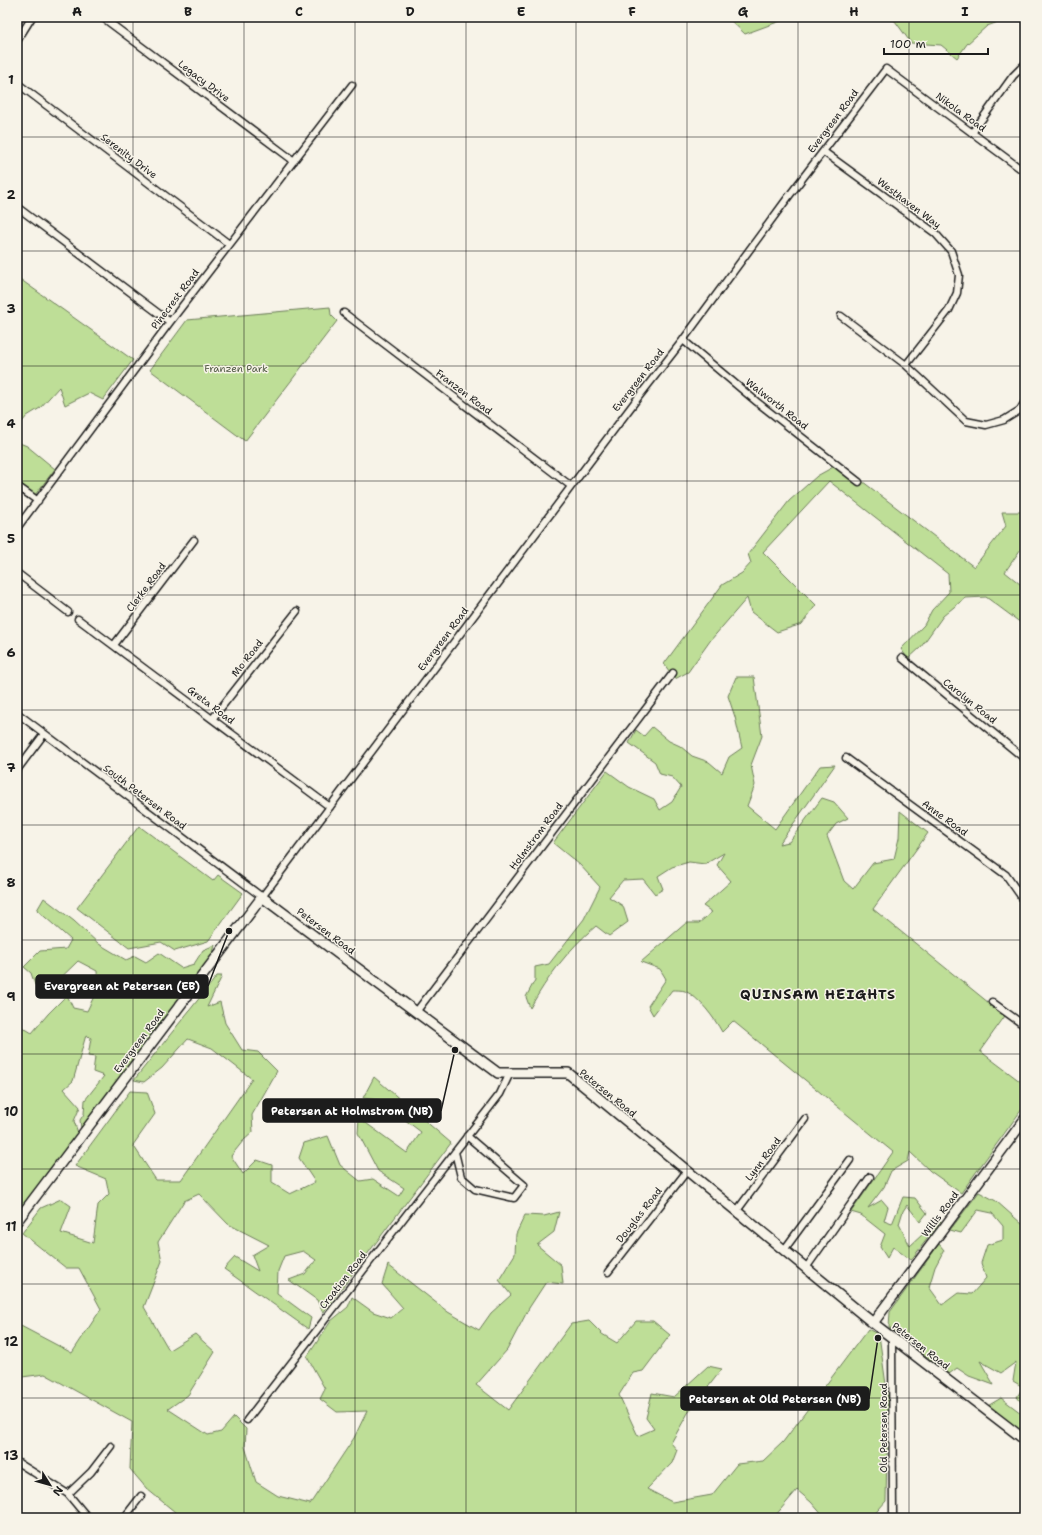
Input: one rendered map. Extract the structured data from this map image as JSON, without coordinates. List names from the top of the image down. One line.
{"streets":{"street":["Legacy Drive","Nikola Road","Evergreen Road","Serenity Drive","Westhaven Way","Pinecrest Road","Franzen Road","Walworth Road","Clerke Road","Mo Road","Carolyn Road","Greta Road","South Petersen Road","Anne Road","Holmstrom Road","Petersen Road","Lynn Road","Willis Road","Douglas Road","Croation Road","Old Petersen Road"]},"crossings":[["Legacy Drive","Pinecrest Road"],["Nikola Road","Evergreen Road"],["Evergreen Road","Westhaven Way"],["Evergreen Road","Franzen Road"],["Evergreen Road","Walworth Road"],["Evergreen Road","Greta Road"],["Evergreen Road","South Petersen Road"],["Evergreen Road","Petersen Road"],["Serenity Drive","Pinecrest Road"],["Clerke Road","Greta Road"],["Mo Road","Greta Road"],["South Petersen Road","Petersen Road"],["Holmstrom Road","Petersen Road"],["Petersen Road","Lynn Road"],["Petersen Road","Willis Road"],["Petersen Road","Douglas Road"],["Petersen Road","Croation Road"],["Petersen Road","Old Petersen Road"]],"districts":["QUINSAM HEIGHTS"],"parks":["Franzen Park"],"places":["Evergreen at Petersen (EB)","Petersen at Holmstrom (NB)","Petersen at Old Petersen (NB)"],"scale_bar":"100 m","north":"bottom right","grid":{"columns":["A","B","C","D","E","F","G","H","I"],"rows":["1","2","3","4","5","6","7","8","9","10","11","12","13"]}}
